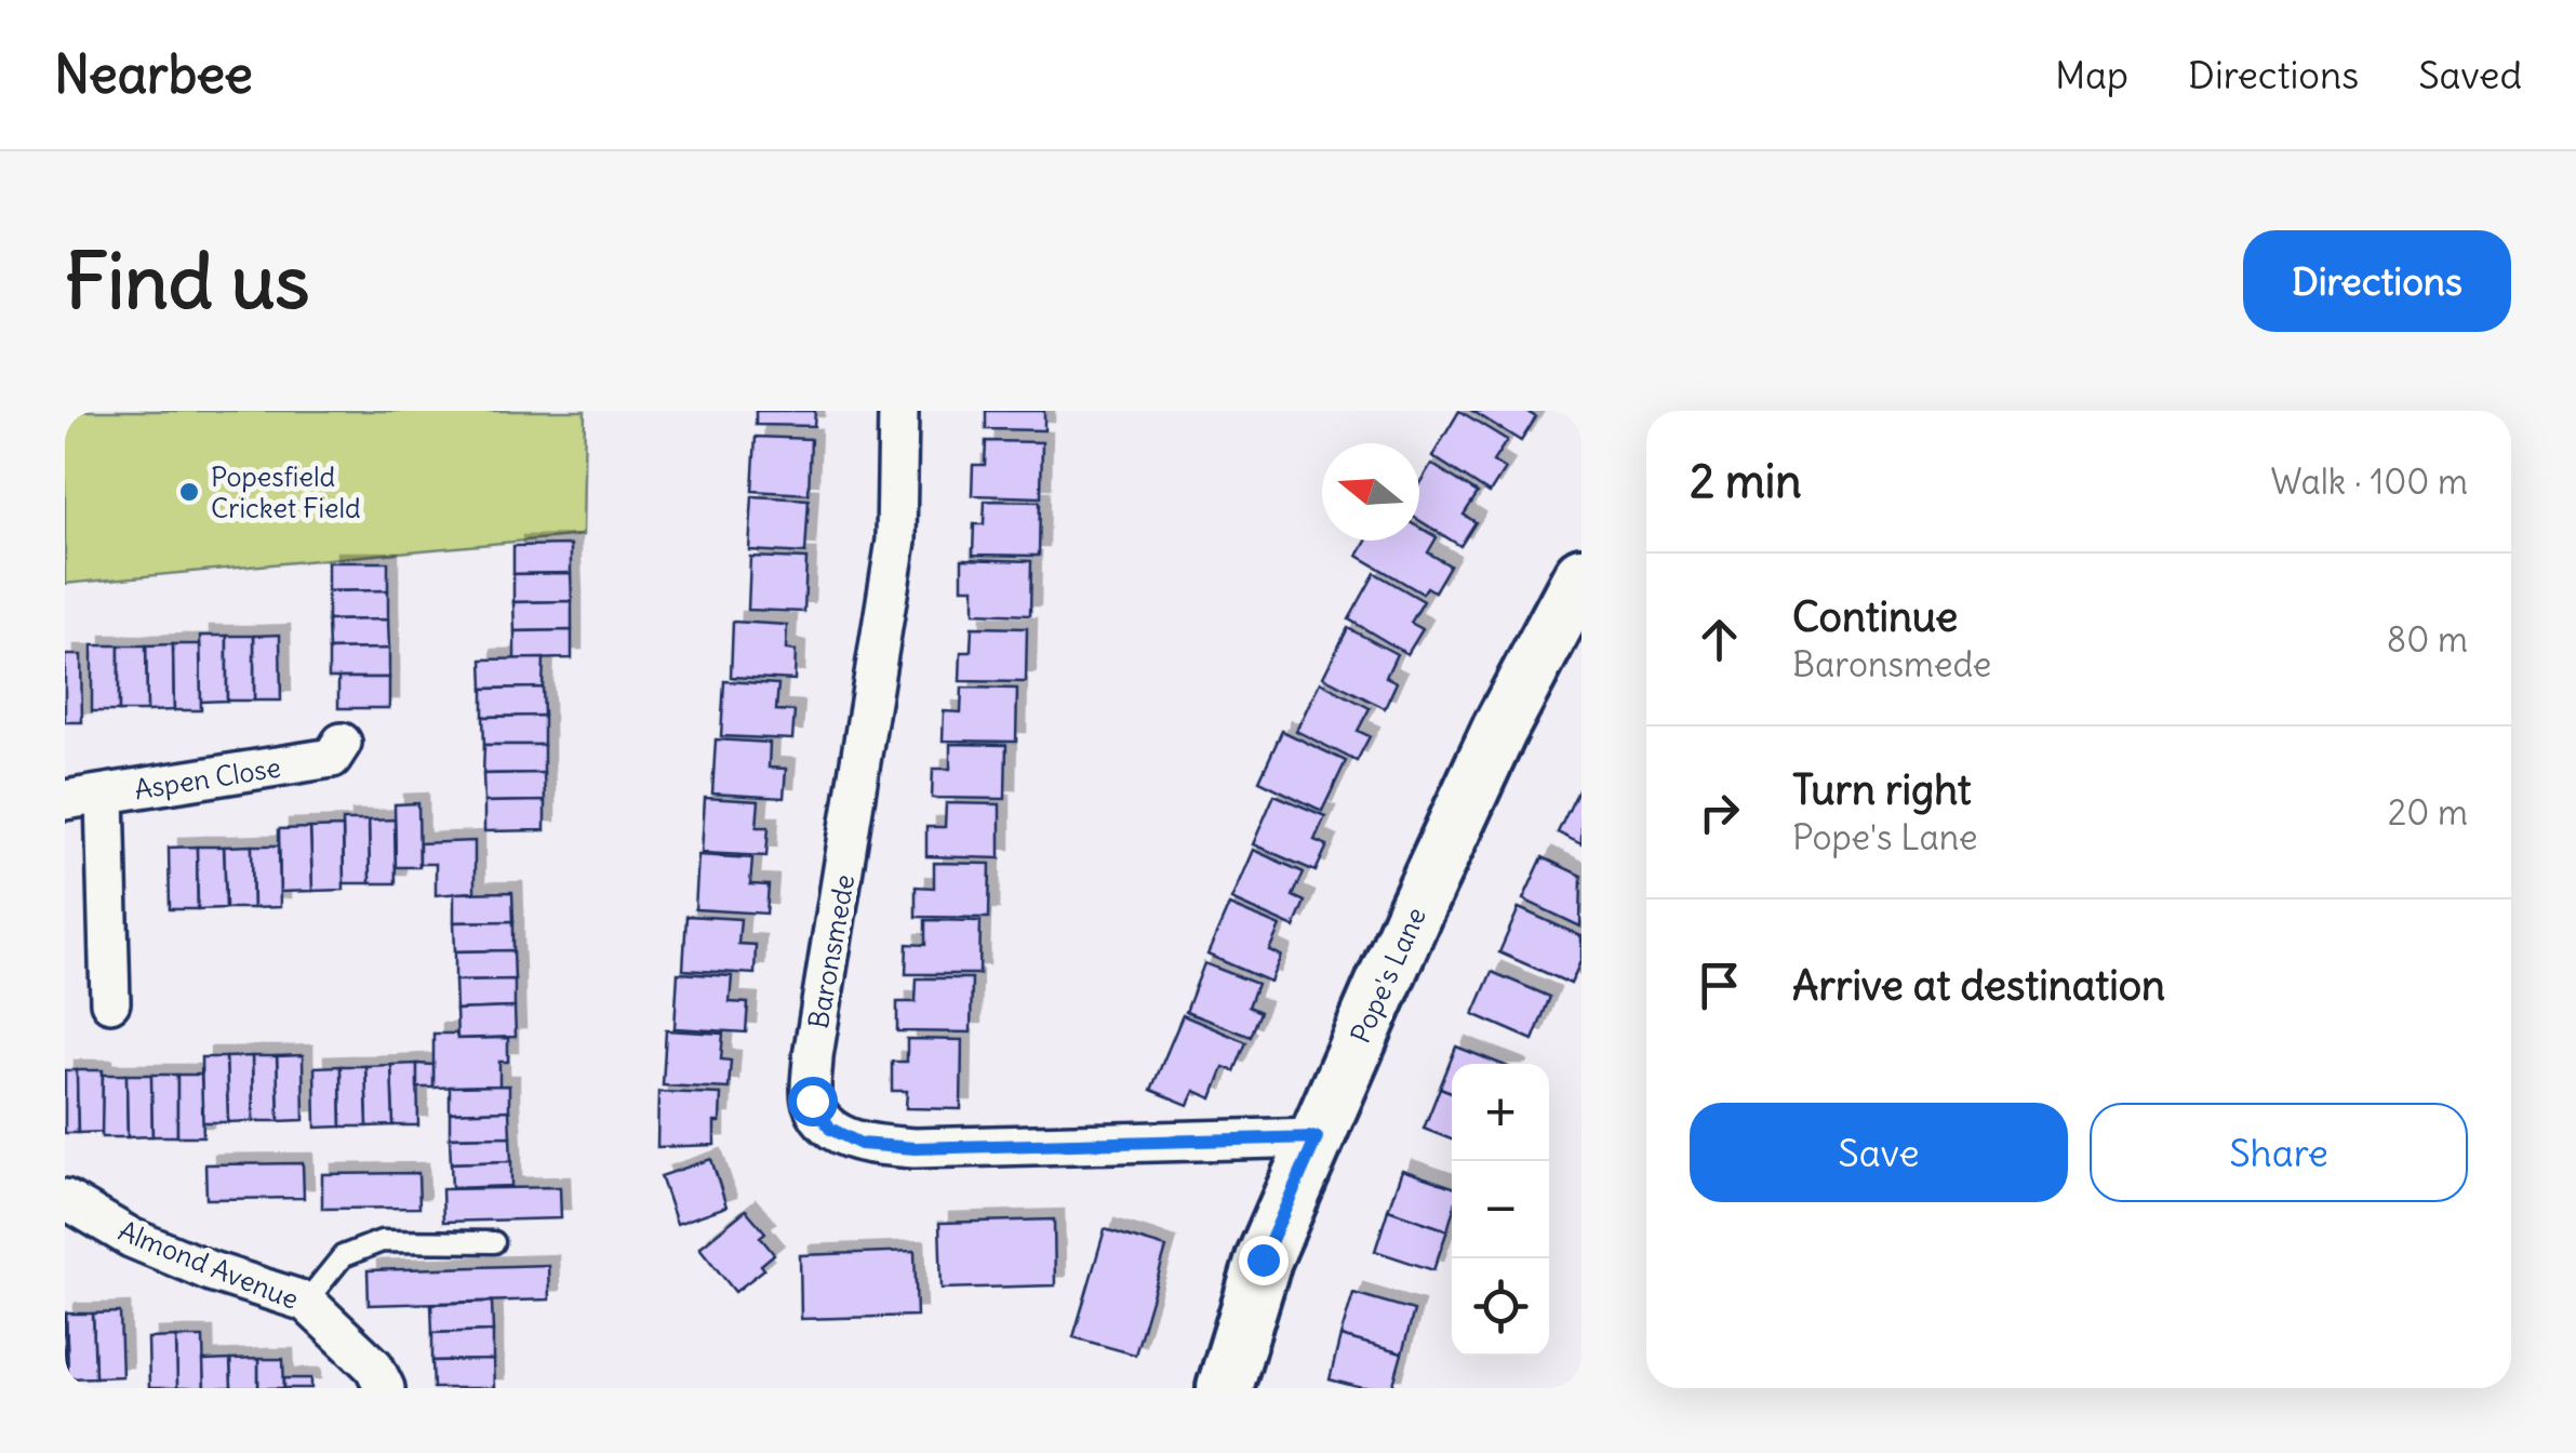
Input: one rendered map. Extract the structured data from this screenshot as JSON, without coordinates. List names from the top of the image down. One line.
{"streets":{"main road":["Pope's Lane"],"street":["Aspen Close","Baronsmede","Almond Avenue"]},"crossings":[["Baronsmede","Pope's Lane"]],"places":["Popesfield Cricket Field"],"north":"left","page":{"header":"Nearbee","nav":["Map","Directions","Saved"],"buttons":["Directions",["Save","Share"]],"title":"Find us","heading":["2 min","Walk · 100 m"],"list":[["Continue","Baronsmede","80 m"],["Turn right","Pope's Lane","20 m"],"Arrive at destination"],"map_buttons":["+","−"]}}
